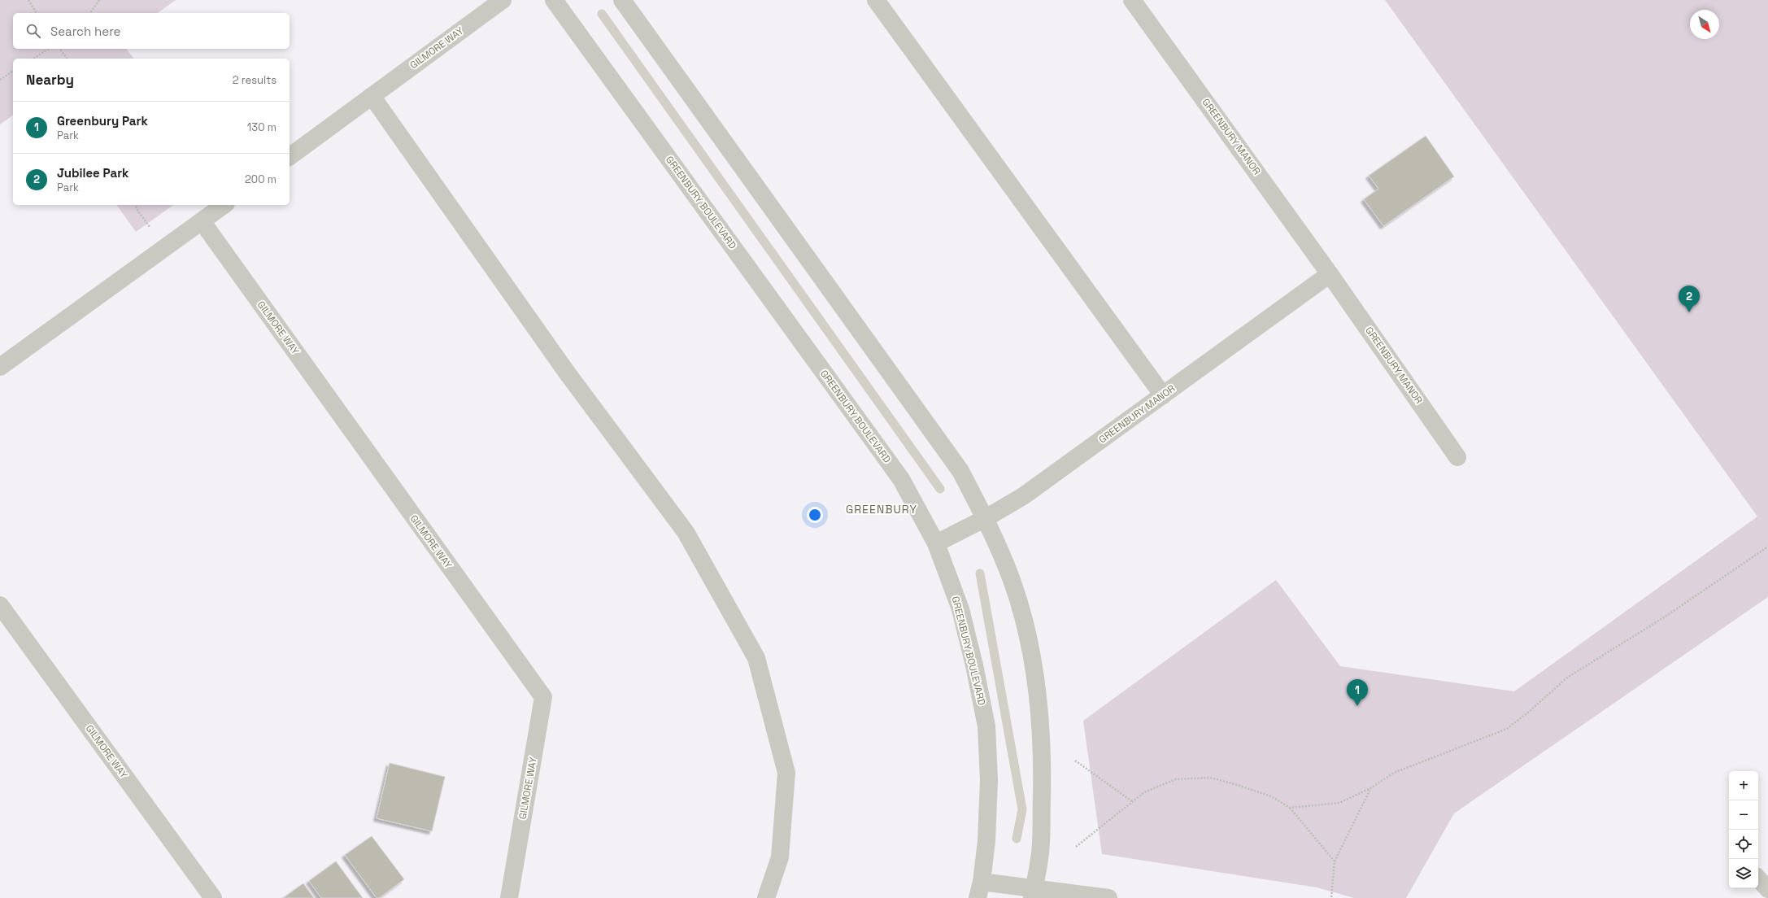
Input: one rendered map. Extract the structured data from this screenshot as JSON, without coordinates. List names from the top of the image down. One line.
{"streets":{"street":["GILMORE WAY","GREENBURY MANOR","GREENBURY BOULEVARD"]},"crossings":[["GREENBURY MANOR","GREENBURY BOULEVARD"]],"districts":["GREENBURY"],"north":"bottom right","page":{"search":"Search here","heading":["Nearby","2 results"],"list":[{"mark":"1","name":"Greenbury Park","note":"Park","value":"130 m"},{"mark":"2","name":"Jubilee Park","note":"Park","value":"200 m"}],"pins":["2","1"],"map_buttons":["+","−"]}}
